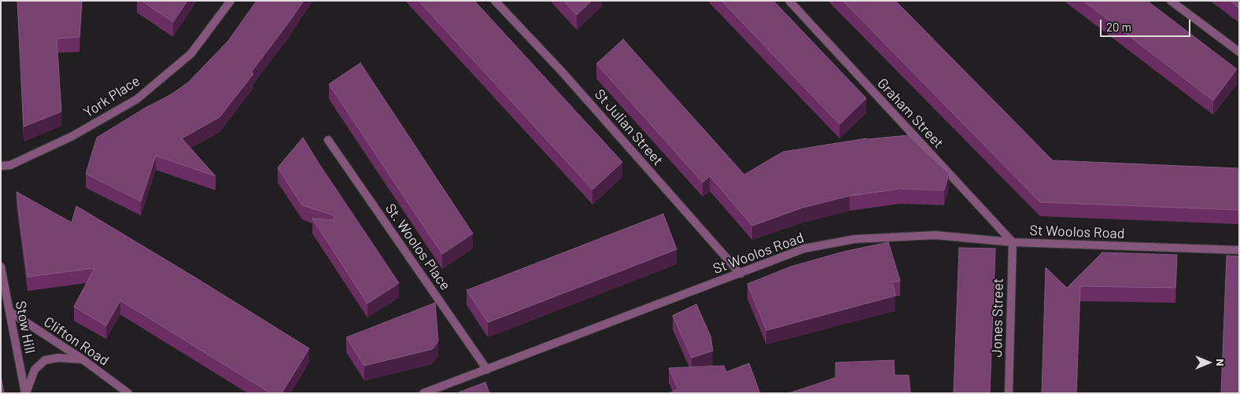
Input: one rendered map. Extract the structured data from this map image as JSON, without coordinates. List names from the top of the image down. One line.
{"streets":{"street":["York Place","Graham Street","St Julian Street","St Woolos Road","St. Woolos Place","Jones Street","Stow Hill","Clifton Road"]},"crossings":[["Graham Street","St Woolos Road"],["Graham Street","Jones Street"],["St Julian Street","St Woolos Road"],["St Woolos Road","St. Woolos Place"],["St Woolos Road","Jones Street"],["Stow Hill","Clifton Road"]],"scale_bar":"20 m","north":"right"}
